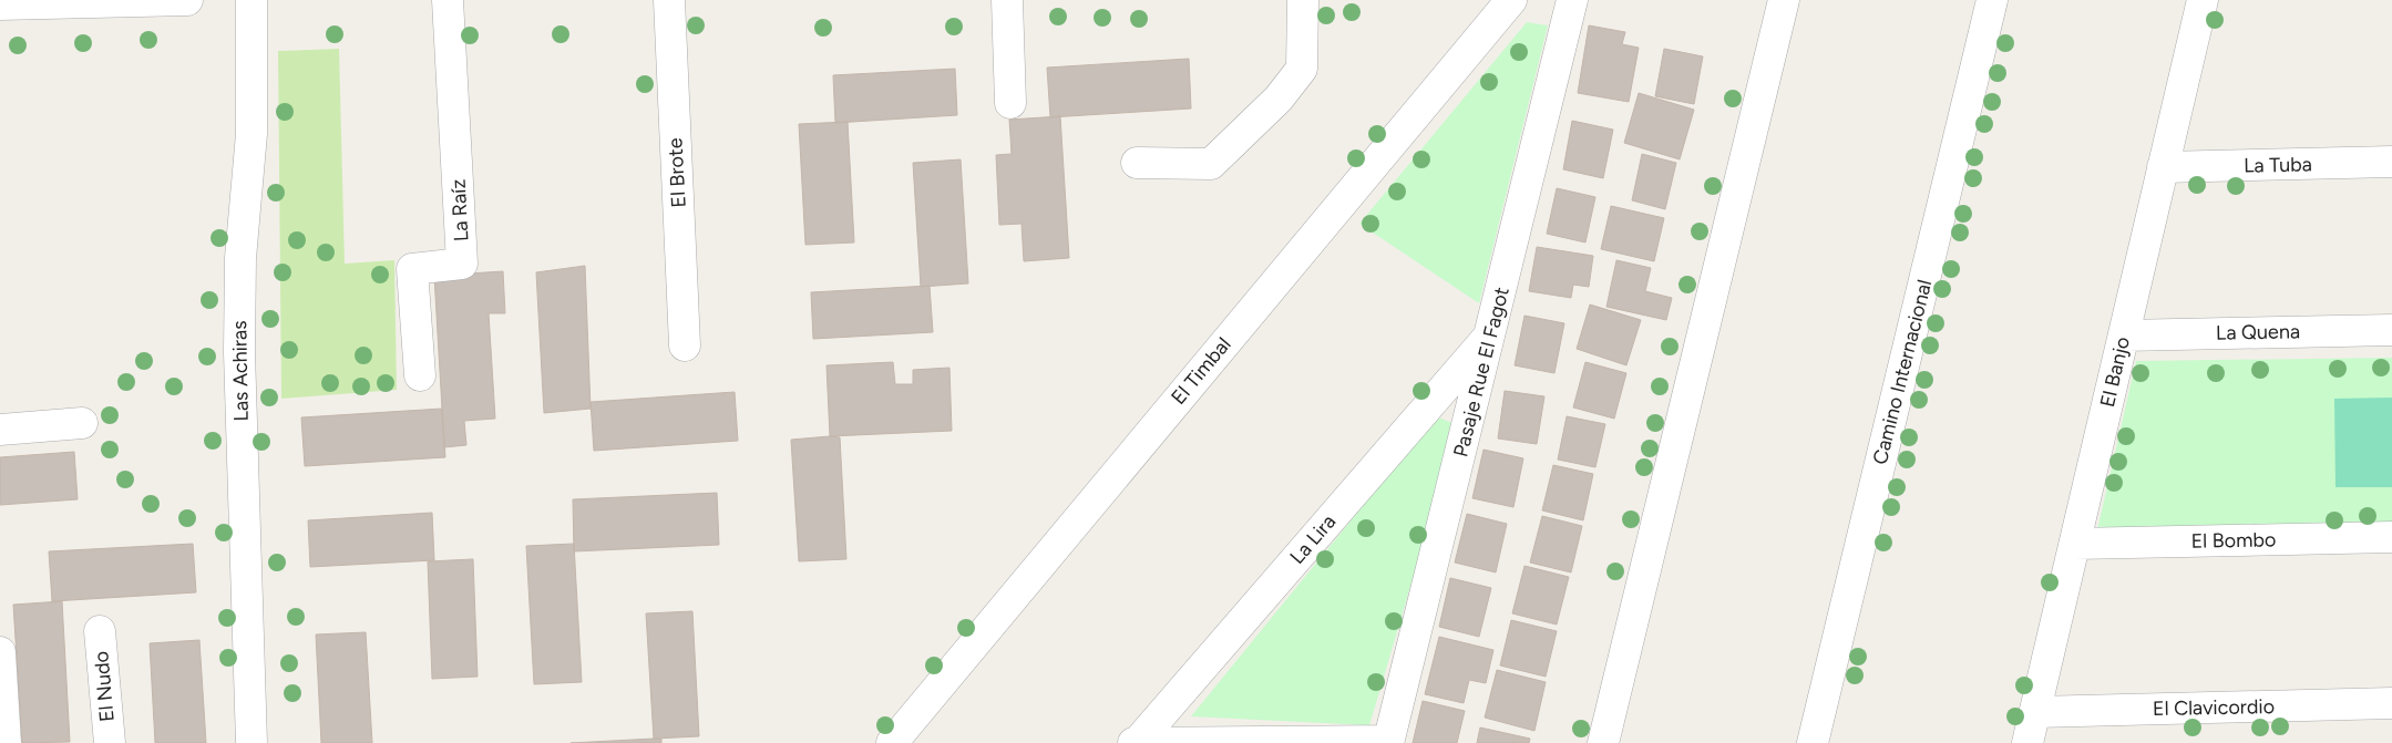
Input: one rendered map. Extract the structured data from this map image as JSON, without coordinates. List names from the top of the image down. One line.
{"streets":{"street":["La Tuba","El Brote","La Raíz","La Quena","Las Achiras","El Timbal","Pasaje Rue El Fagot","Camino Internacional","El Banjo","La Lira","El Bombo","El Nudo","El Clavicordio"]},"crossings":[["La Tuba","El Banjo"],["La Quena","El Banjo"],["Pasaje Rue El Fagot","La Lira"],["El Banjo","El Bombo"],["El Banjo","El Clavicordio"]]}
